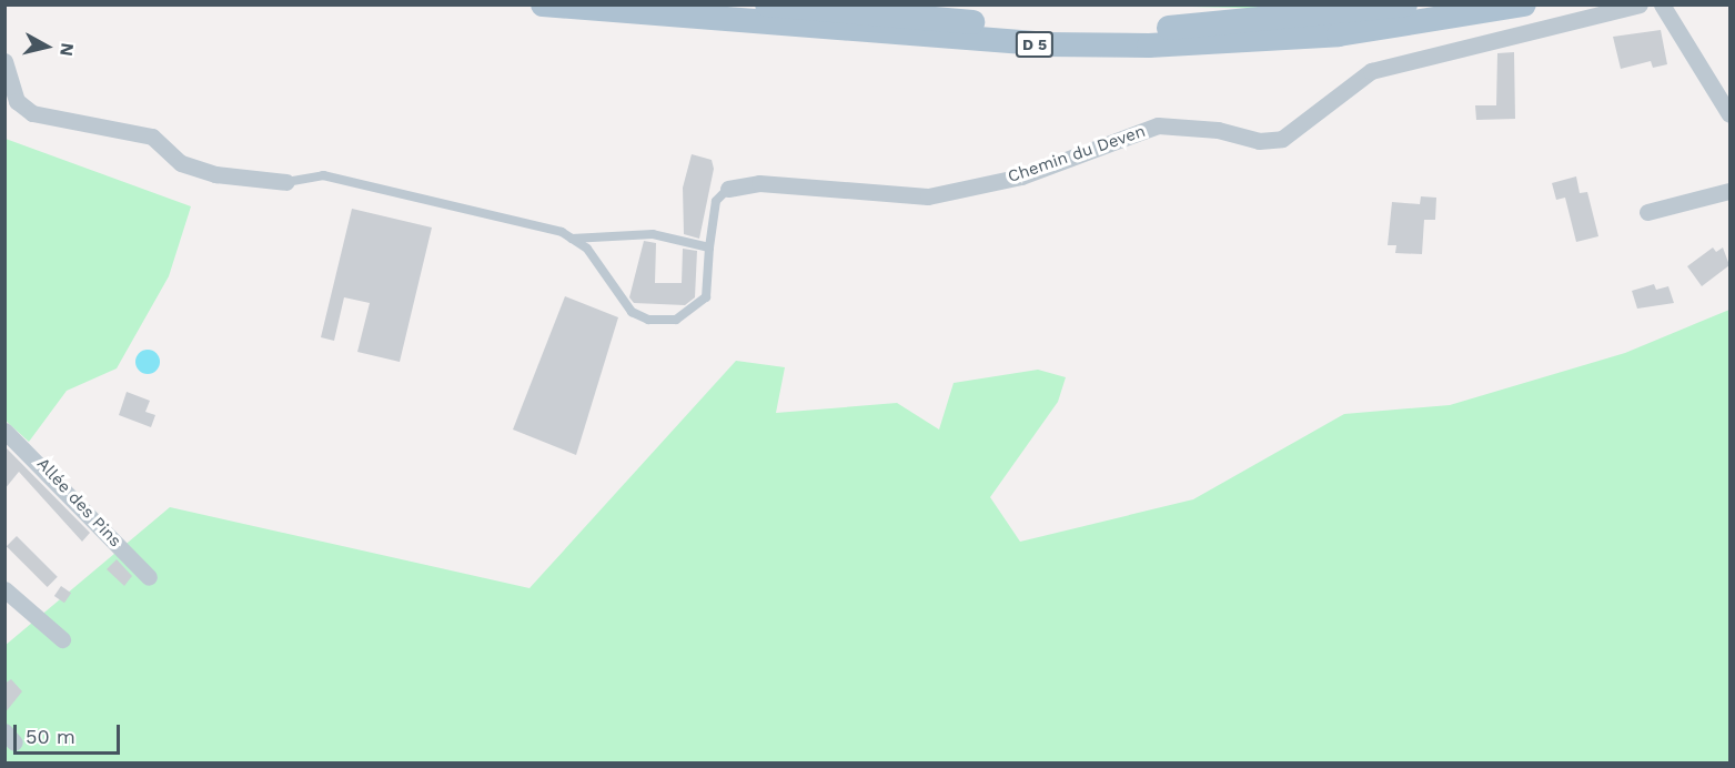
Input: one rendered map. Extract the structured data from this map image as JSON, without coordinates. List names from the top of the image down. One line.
{"streets":{"main road":["D 5"],"street":["Chemin du Deven","Allée des Pins"]},"scale_bar":"50 m","north":"right"}
